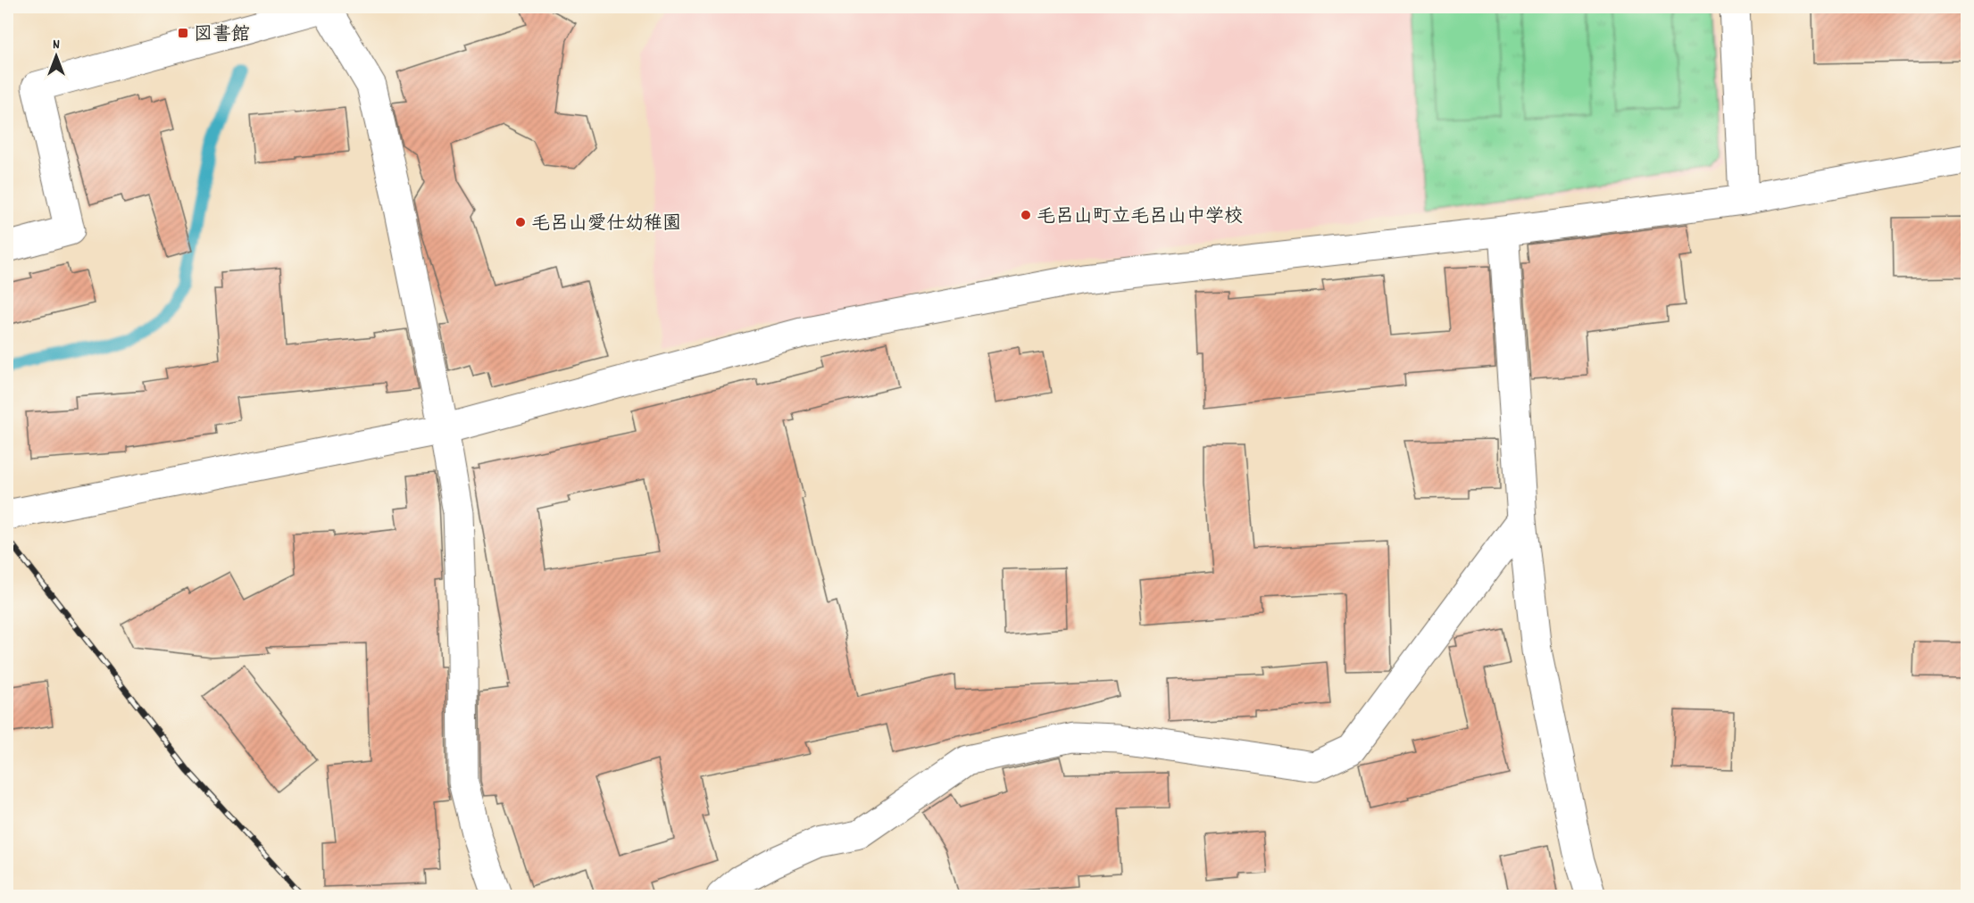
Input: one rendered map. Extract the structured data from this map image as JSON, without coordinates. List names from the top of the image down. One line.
{"places":{"transit":["図書館"],"other":["毛呂山町立毛呂山中学校","毛呂山愛仕幼稚園"]},"north":"top"}
